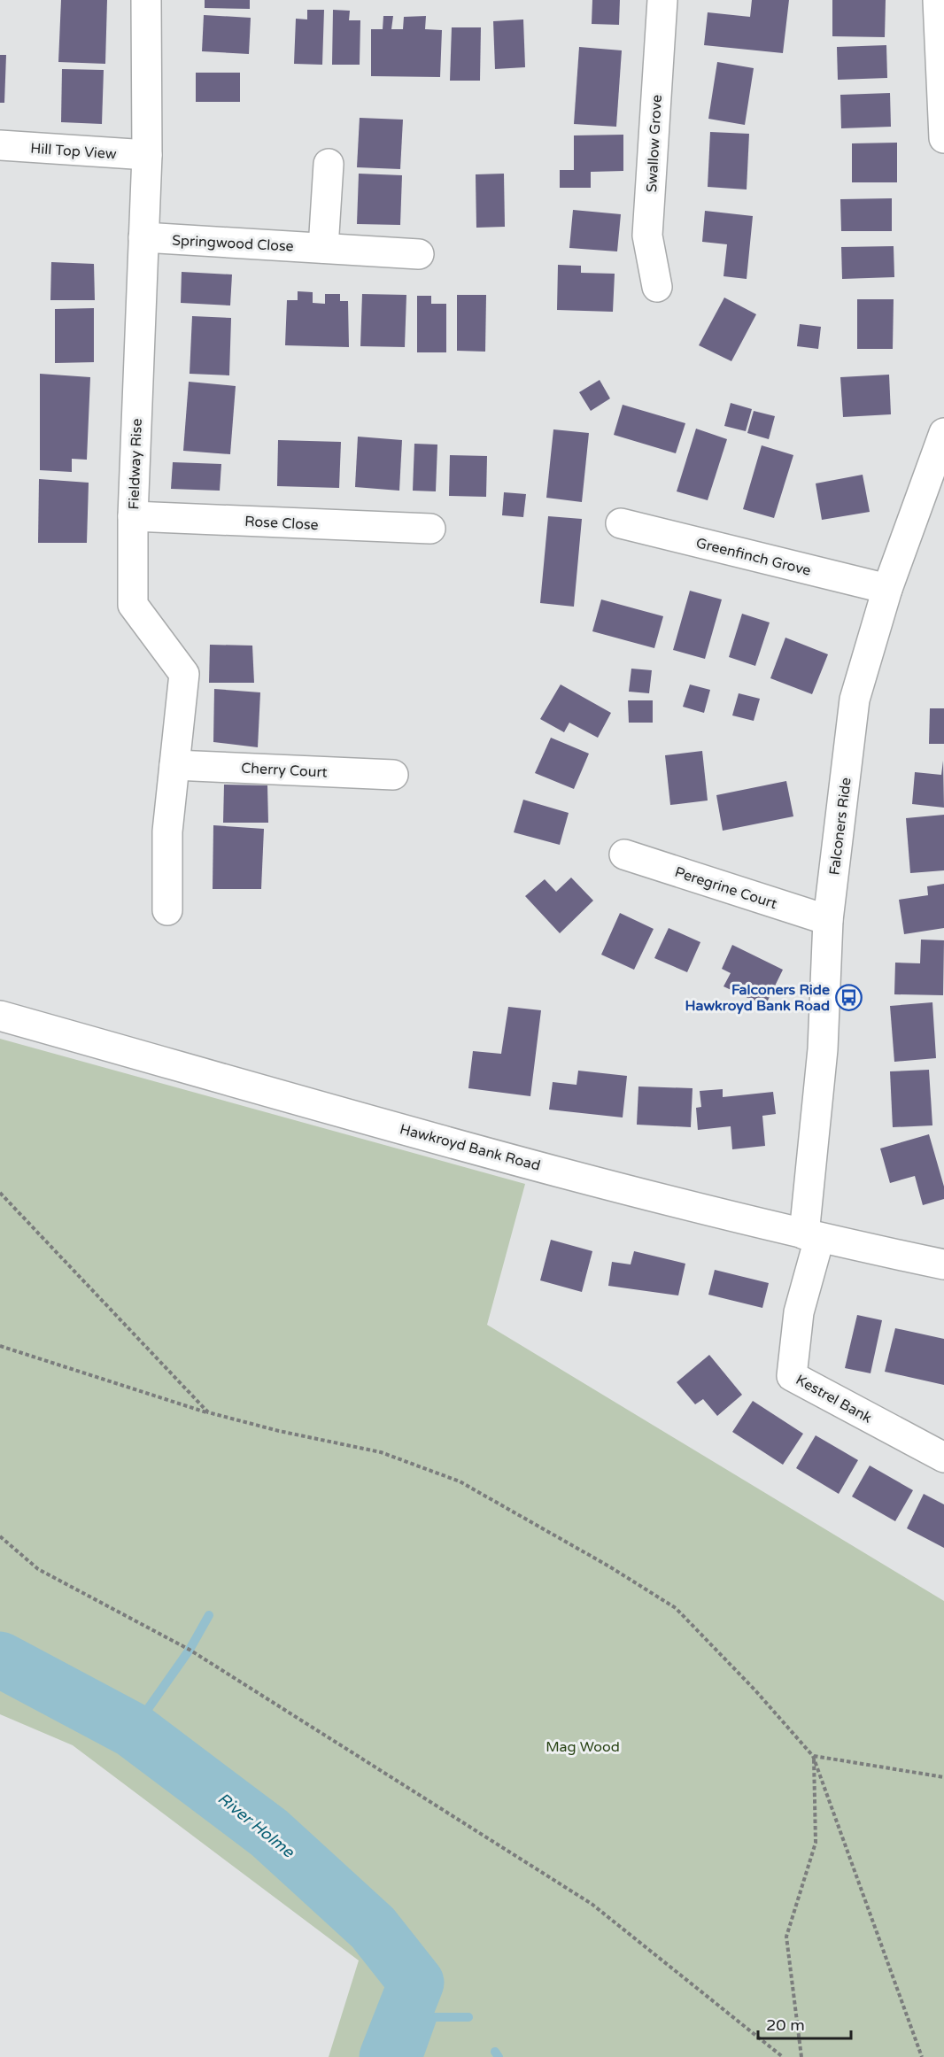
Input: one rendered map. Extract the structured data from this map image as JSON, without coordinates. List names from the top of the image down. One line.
{"streets":{"street":["Swallow Grove","Hill Top View","Springwood Close","Fieldway Rise","Rose Close","Greenfinch Grove","Cherry Court","Falconers Ride","Peregrine Court","Hawkroyd Bank Road","Kestrel Bank"]},"crossings":[["Hill Top View","Fieldway Rise"],["Springwood Close","Fieldway Rise"],["Fieldway Rise","Rose Close"],["Fieldway Rise","Cherry Court"],["Greenfinch Grove","Falconers Ride"],["Falconers Ride","Peregrine Court"],["Falconers Ride","Hawkroyd Bank Road"],["Falconers Ride","Kestrel Bank"],["Hawkroyd Bank Road","Kestrel Bank"]],"water":["River Holme"],"parks":["Mag Wood"],"places":{"bus stop":["Falconers Ride Hawkroyd Bank Road"]},"scale_bar":"20 m"}
